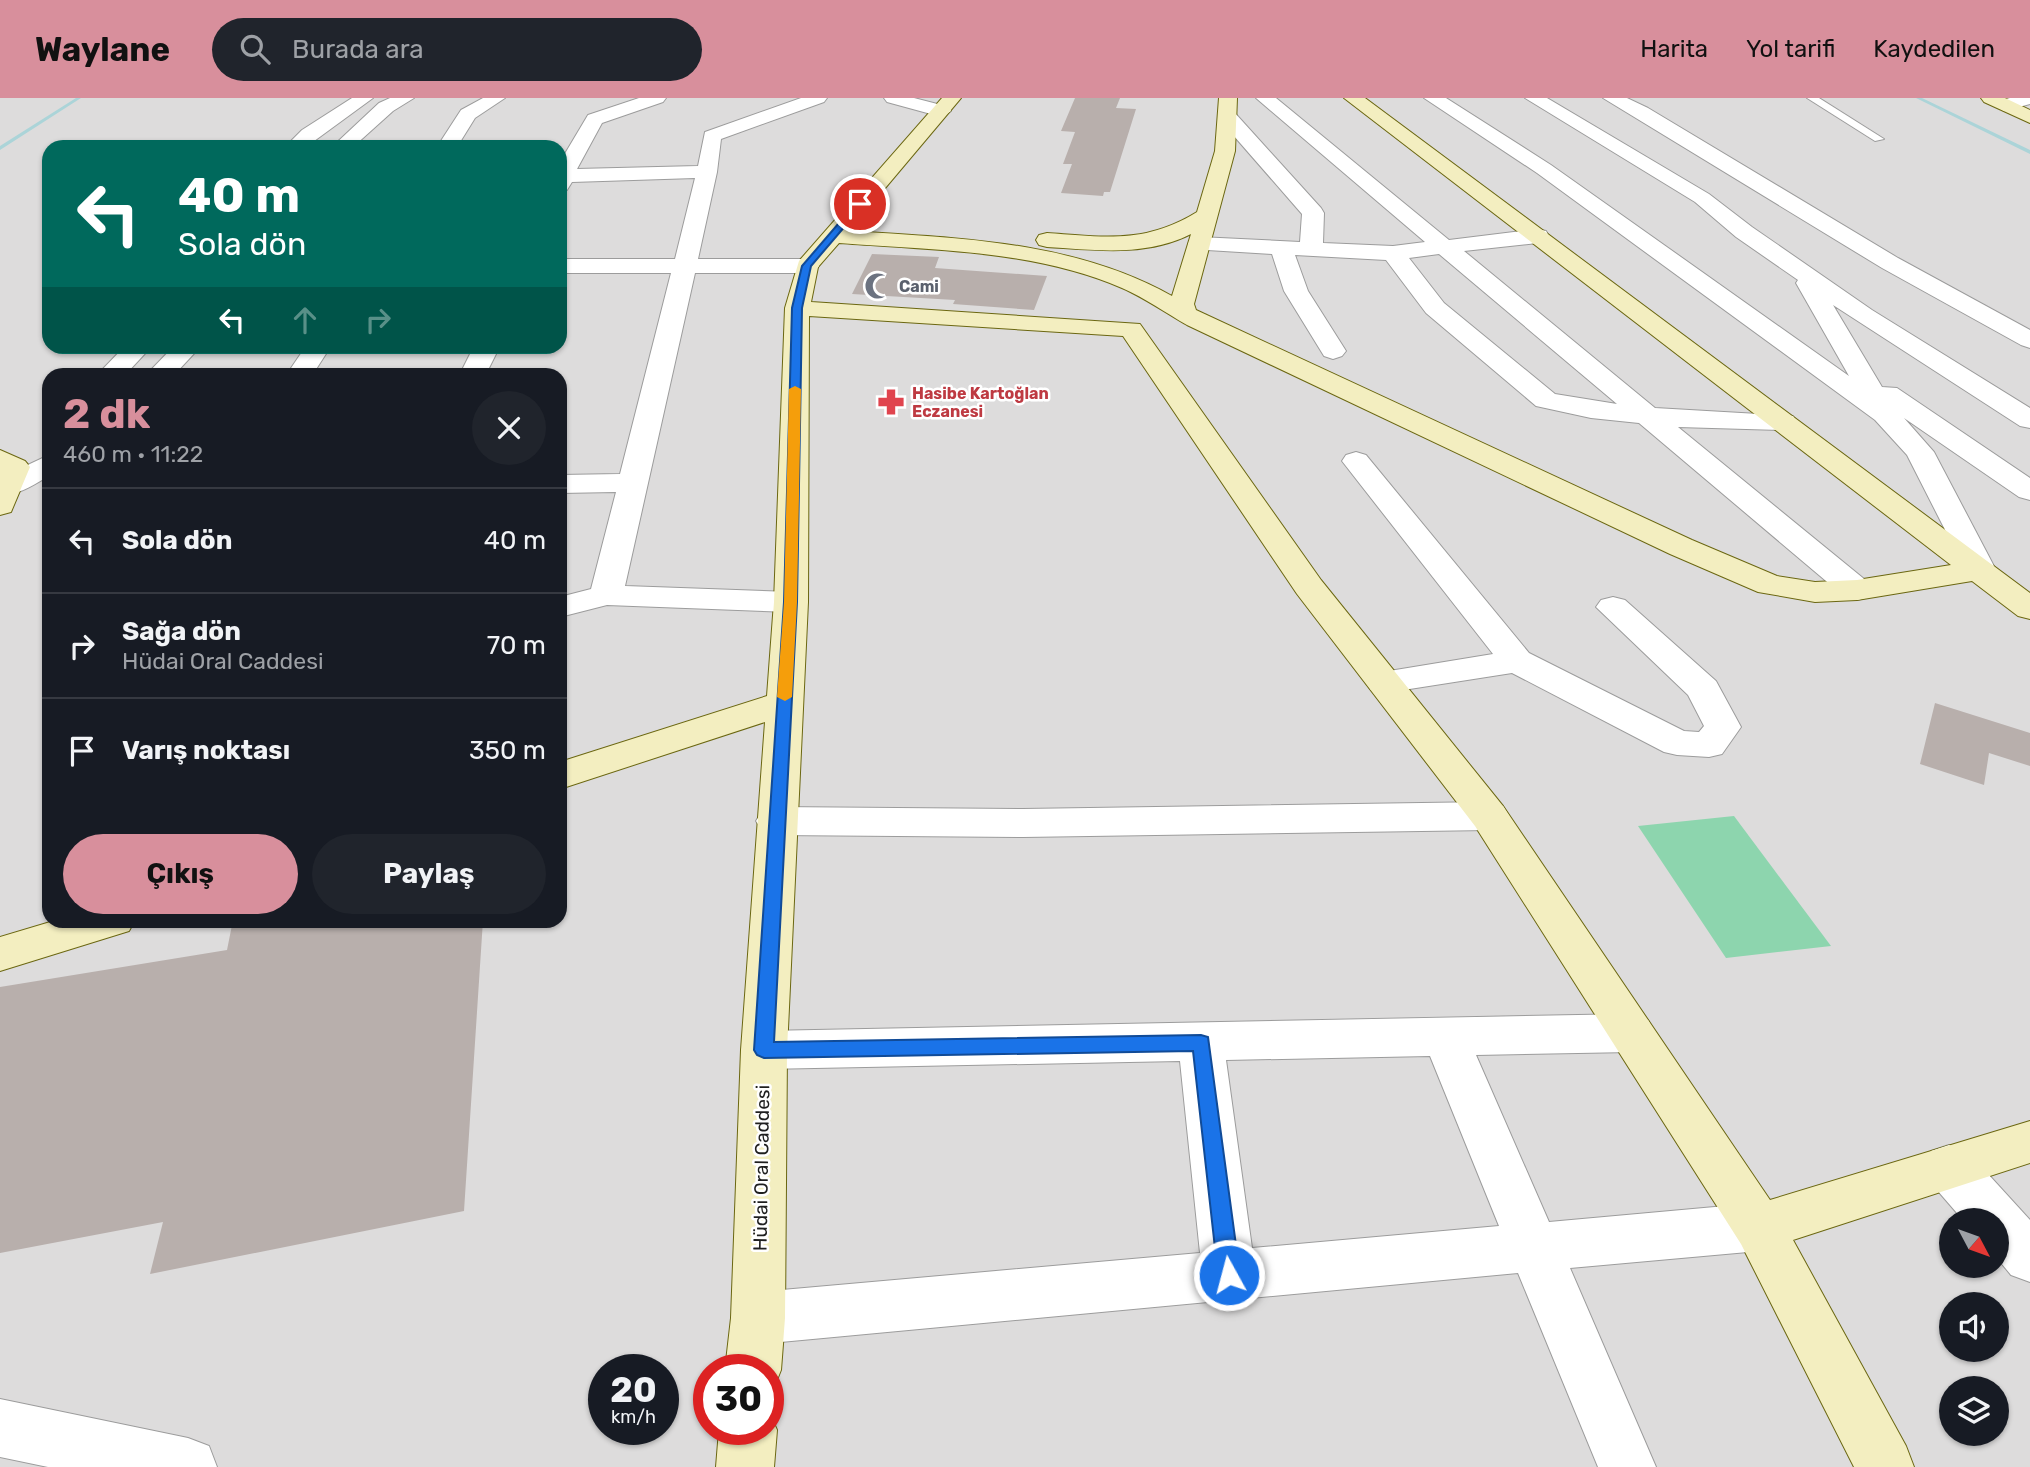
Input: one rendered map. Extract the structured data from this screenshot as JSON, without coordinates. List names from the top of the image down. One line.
{"streets":{"street":["Hüdai Oral Caddesi"]},"places":{"mosque":["Cami"],"pharmacy":["Hasibe Kartoğlan Eczanesi"]},"north":"bottom right","page":{"header":"Waylane","search":"Burada ara","nav":["Harita","Yol tarifi","Kaydedilen"],"turn":["40 m","Sola dön"],"heading":["2 dk","460 m · 11:22"],"list":[{"name":"Sola dön","value":"40 m"},{"name":"Sağa dön","note":"Hüdai Oral Caddesi","value":"70 m"},{"name":"Varış noktası","value":"350 m"}],"buttons":["Çıkış","Paylaş"],"speed":"20 km/h","limit":"30"}}
